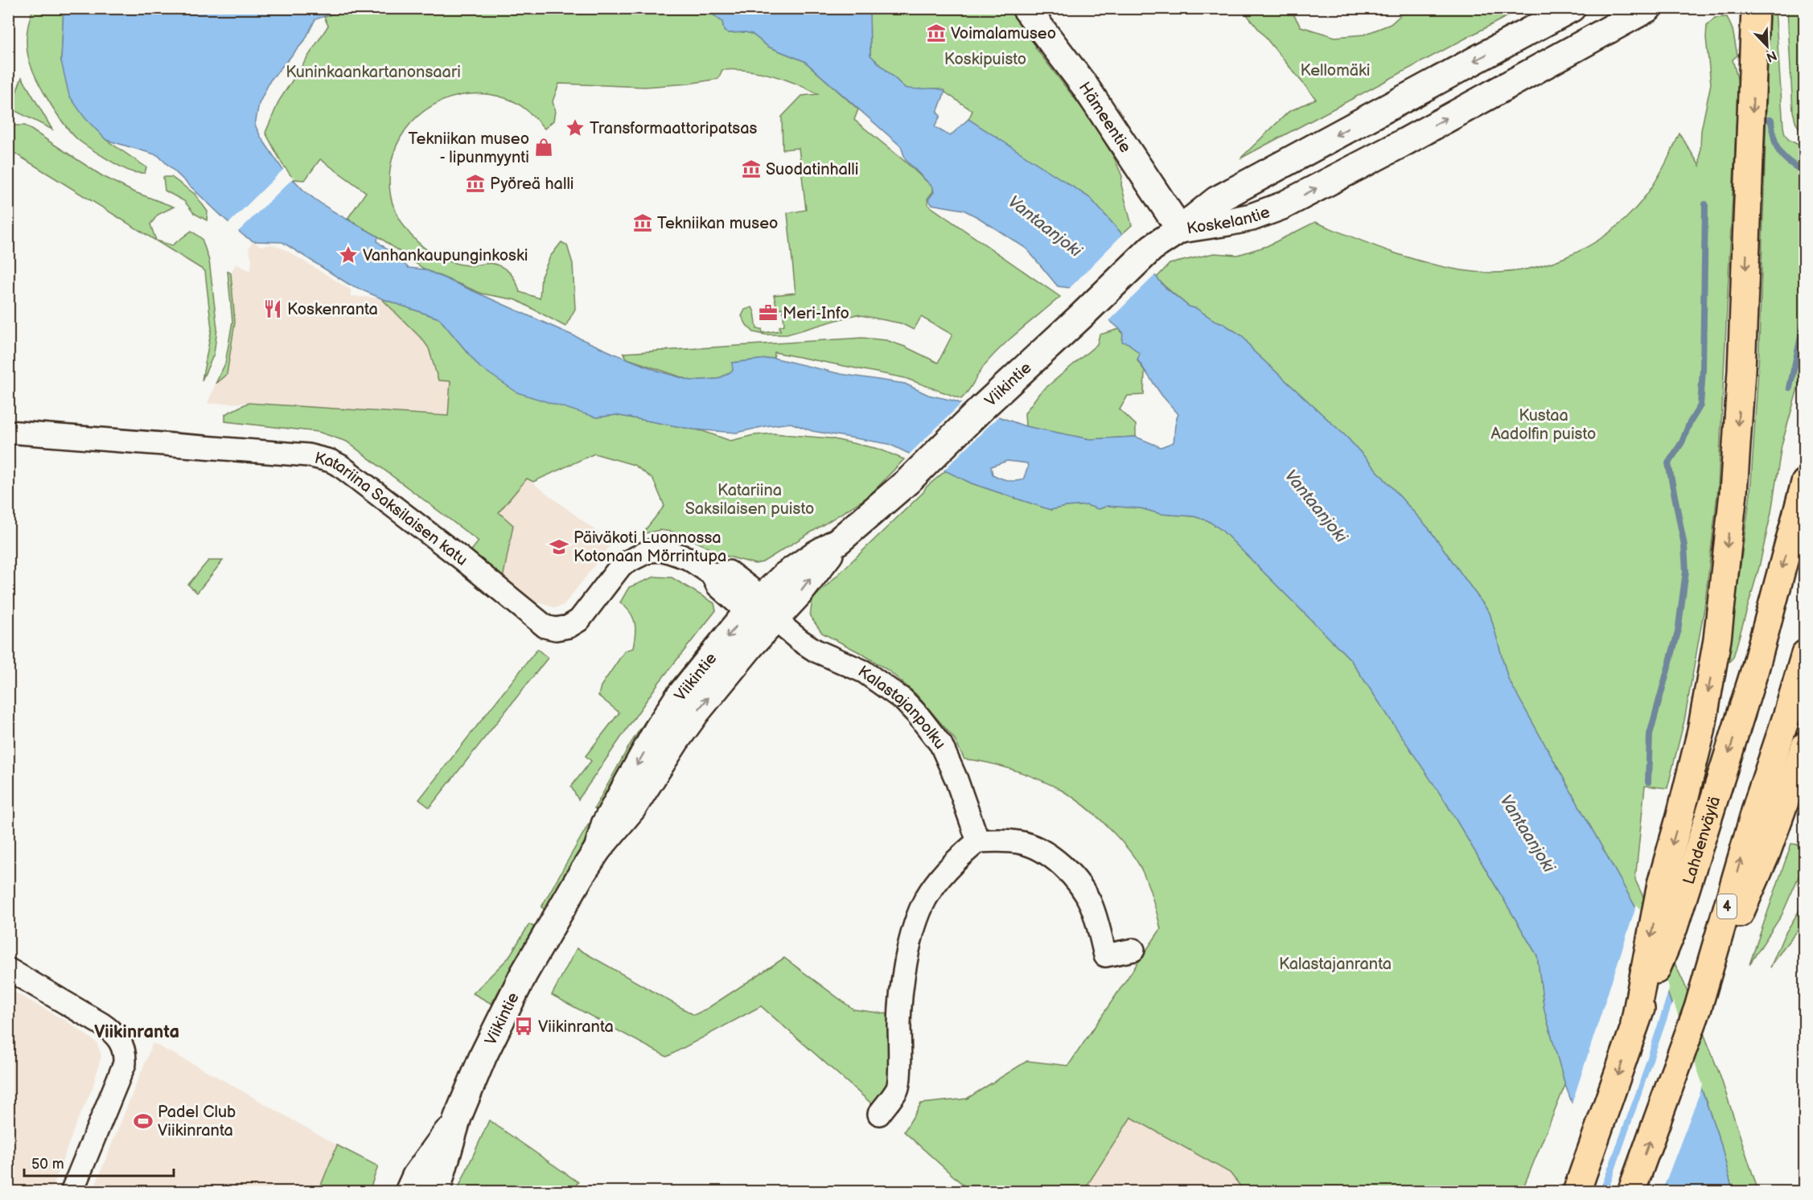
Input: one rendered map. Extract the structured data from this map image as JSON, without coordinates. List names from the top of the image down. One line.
{"streets":{"highway":["Lahdenväylä","4"],"main road":["Hämeentie","Koskelantie","Viikintie"],"street":["Katariina Saksilaisen katu","Kalastajanpolku"]},"crossings":[["Hämeentie","Koskelantie"],["Hämeentie","Viikintie"],["Koskelantie","Viikintie"],["Viikintie","Katariina Saksilaisen katu"],["Viikintie","Kalastajanpolku"],["Katariina Saksilaisen katu","Kalastajanpolku"]],"districts":["Viikinranta"],"water":["Vantaanjoki"],"parks":["Koskipuisto","Kellomäki","Kuninkaankartanonsaari","Kustaa Aadolfin puisto","Katariina Saksilaisen puisto","Kalastajanranta"],"places":{"museum":["Voimalamuseo","Suodatinhalli","Pyöreä halli","Tekniikan museo"],"place":["Transformaattoripatsas","Vanhankaupunginkoski"],"shop":["Tekniikan museo - lipunmyynti"],"restaurant":["Koskenranta"],"office":["Meri-Info"],"school or university":["Päiväkoti Luonnossa Kotonaan Mörrintupa"],"bus stop":["Viikinranta"],"sports":["Padel Club Viikinranta"]},"scale_bar":"50 m","north":"bottom right"}
